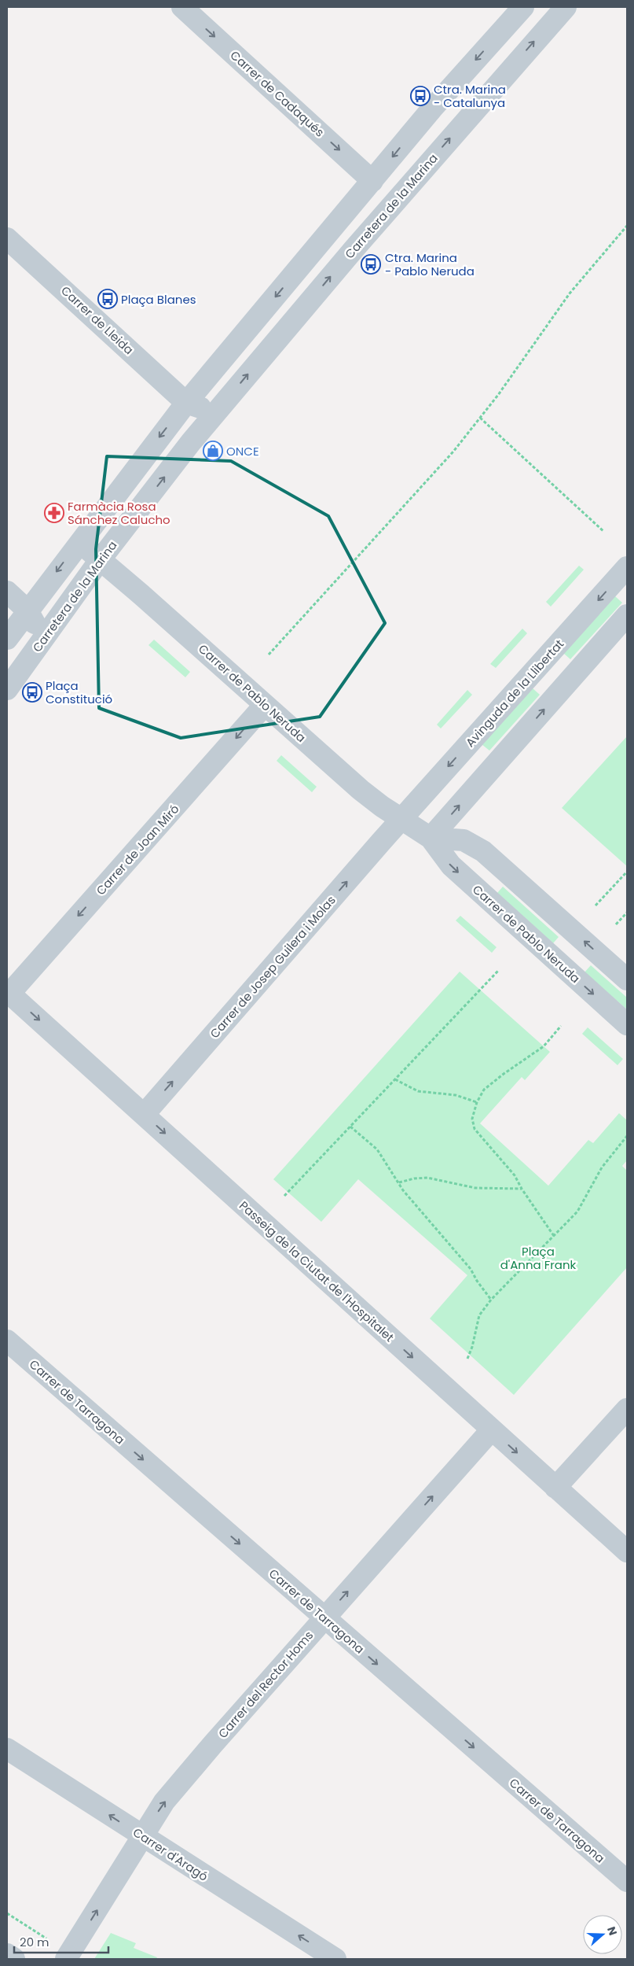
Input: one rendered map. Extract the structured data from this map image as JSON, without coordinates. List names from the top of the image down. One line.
{"streets":{"street":["Carrer de Cadaqués","Carretera de la Marina","Carrer de Lleida","Carrer de Pablo Neruda","Avinguda de la Llibertat","Carrer de Joan Miró","Carrer de Josep Guilera i Molas","Passeig de la Ciutat de l'Hospitalet","Carrer de Tarragona","Carrer del Rector Homs","Carrer d'Aragó"]},"crossings":[["Carretera de la Marina","Carrer de Lleida"],["Carretera de la Marina","Carrer de Pablo Neruda"],["Carrer de Pablo Neruda","Avinguda de la Llibertat"],["Carrer de Pablo Neruda","Carrer de Joan Miró"],["Carrer de Pablo Neruda","Carrer de Josep Guilera i Molas"],["Avinguda de la Llibertat","Carrer de Josep Guilera i Molas"],["Carrer de Joan Miró","Passeig de la Ciutat de l'Hospitalet"],["Carrer de Josep Guilera i Molas","Passeig de la Ciutat de l'Hospitalet"],["Passeig de la Ciutat de l'Hospitalet","Carrer del Rector Homs"],["Carrer de Tarragona","Carrer del Rector Homs"],["Carrer del Rector Homs","Carrer d'Aragó"]],"one_way":["Carrer de Cadaqués","Carrer de Joan Miró","Carrer de Josep Guilera i Molas","Passeig de la Ciutat de l'Hospitalet","Carrer de Tarragona","Carrer del Rector Homs","Carrer d'Aragó"],"parks":["Plaça d'Anna Frank"],"places":{"bus stop":["Ctra. Marina - Catalunya","Ctra. Marina - Pablo Neruda","Plaça Blanes","Plaça Constitució"],"shop":["ONCE"],"pharmacy":["Farmàcia Rosa Sánchez Calucho"]},"scale_bar":"20 m","north":"right"}
